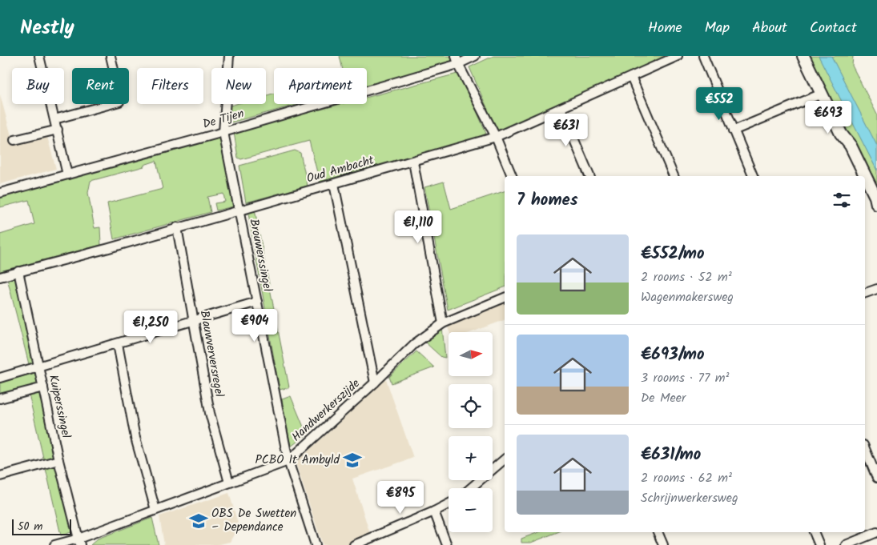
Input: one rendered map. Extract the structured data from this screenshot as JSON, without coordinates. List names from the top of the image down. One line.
{"streets":{"street":["De Tijen","Oud Ambacht","Brouwerssingel","Blauwverversregel","Kuiperssingel","Handwerkerszijde"]},"crossings":[["De Tijen","Brouwerssingel"],["Oud Ambacht","Brouwerssingel"],["Oud Ambacht","Blauwverversregel"],["Oud Ambacht","Kuiperssingel"],["Brouwerssingel","Handwerkerszijde"],["Blauwverversregel","Handwerkerszijde"],["Kuiperssingel","Handwerkerszijde"]],"places":{"school or university":["PCBO It Ambyld","OBS De Swetten – Dependance"]},"scale_bar":"50 m","north":"right","page":{"header":"Nestly","nav":["Home","Map","About","Contact"],"chip":["Buy","Rent","Filters","New","Apartment"],"price":["€552","€693","€631","€1,110","€904","€1,250","€895"],"heading":"7 homes","list":[{"name":"€552/mo","note":"2 rooms · 52 m² · Wagenmakersweg"},{"name":"€693/mo","note":"3 rooms · 77 m² · De Meer"},{"name":"€631/mo","note":"2 rooms · 62 m² · Schrijnwerkersweg"}],"map_buttons":["+","−"],"scale":"50 m"}}
